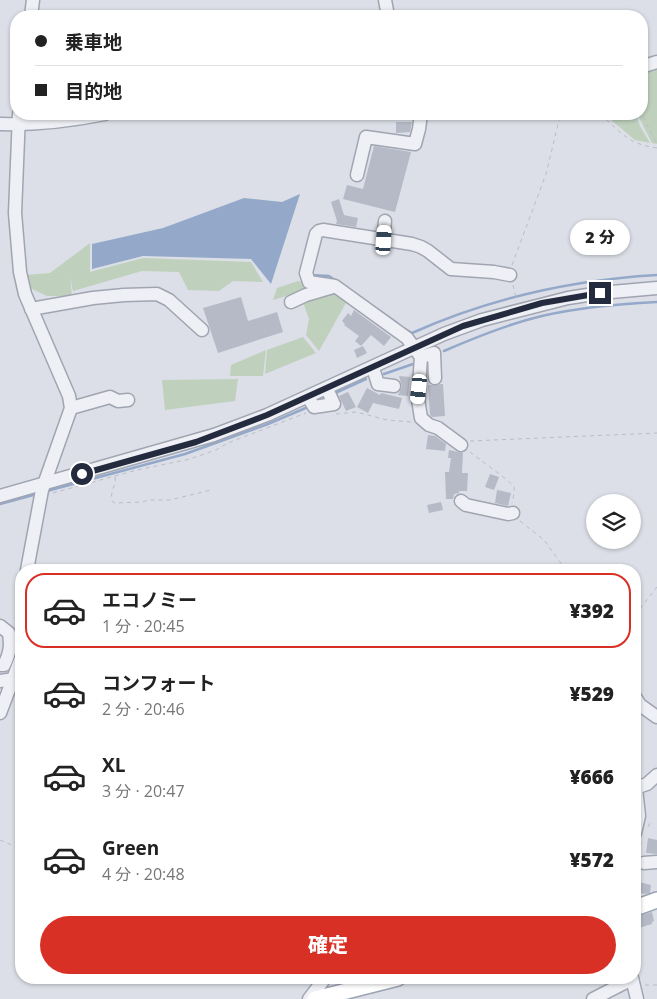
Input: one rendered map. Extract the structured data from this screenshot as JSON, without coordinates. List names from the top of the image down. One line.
{"page":{"banner":["乗車地","目的地"],"bubble":"2 分","list":[{"name":"エコノミー","note":"1 分 · 20:45","value":"¥392"},{"name":"コンフォート","note":"2 分 · 20:46","value":"¥529"},{"name":"XL","note":"3 分 · 20:47","value":"¥666"},{"name":"Green","note":"4 分 · 20:48","value":"¥572"}],"buttons":"確定"}}
